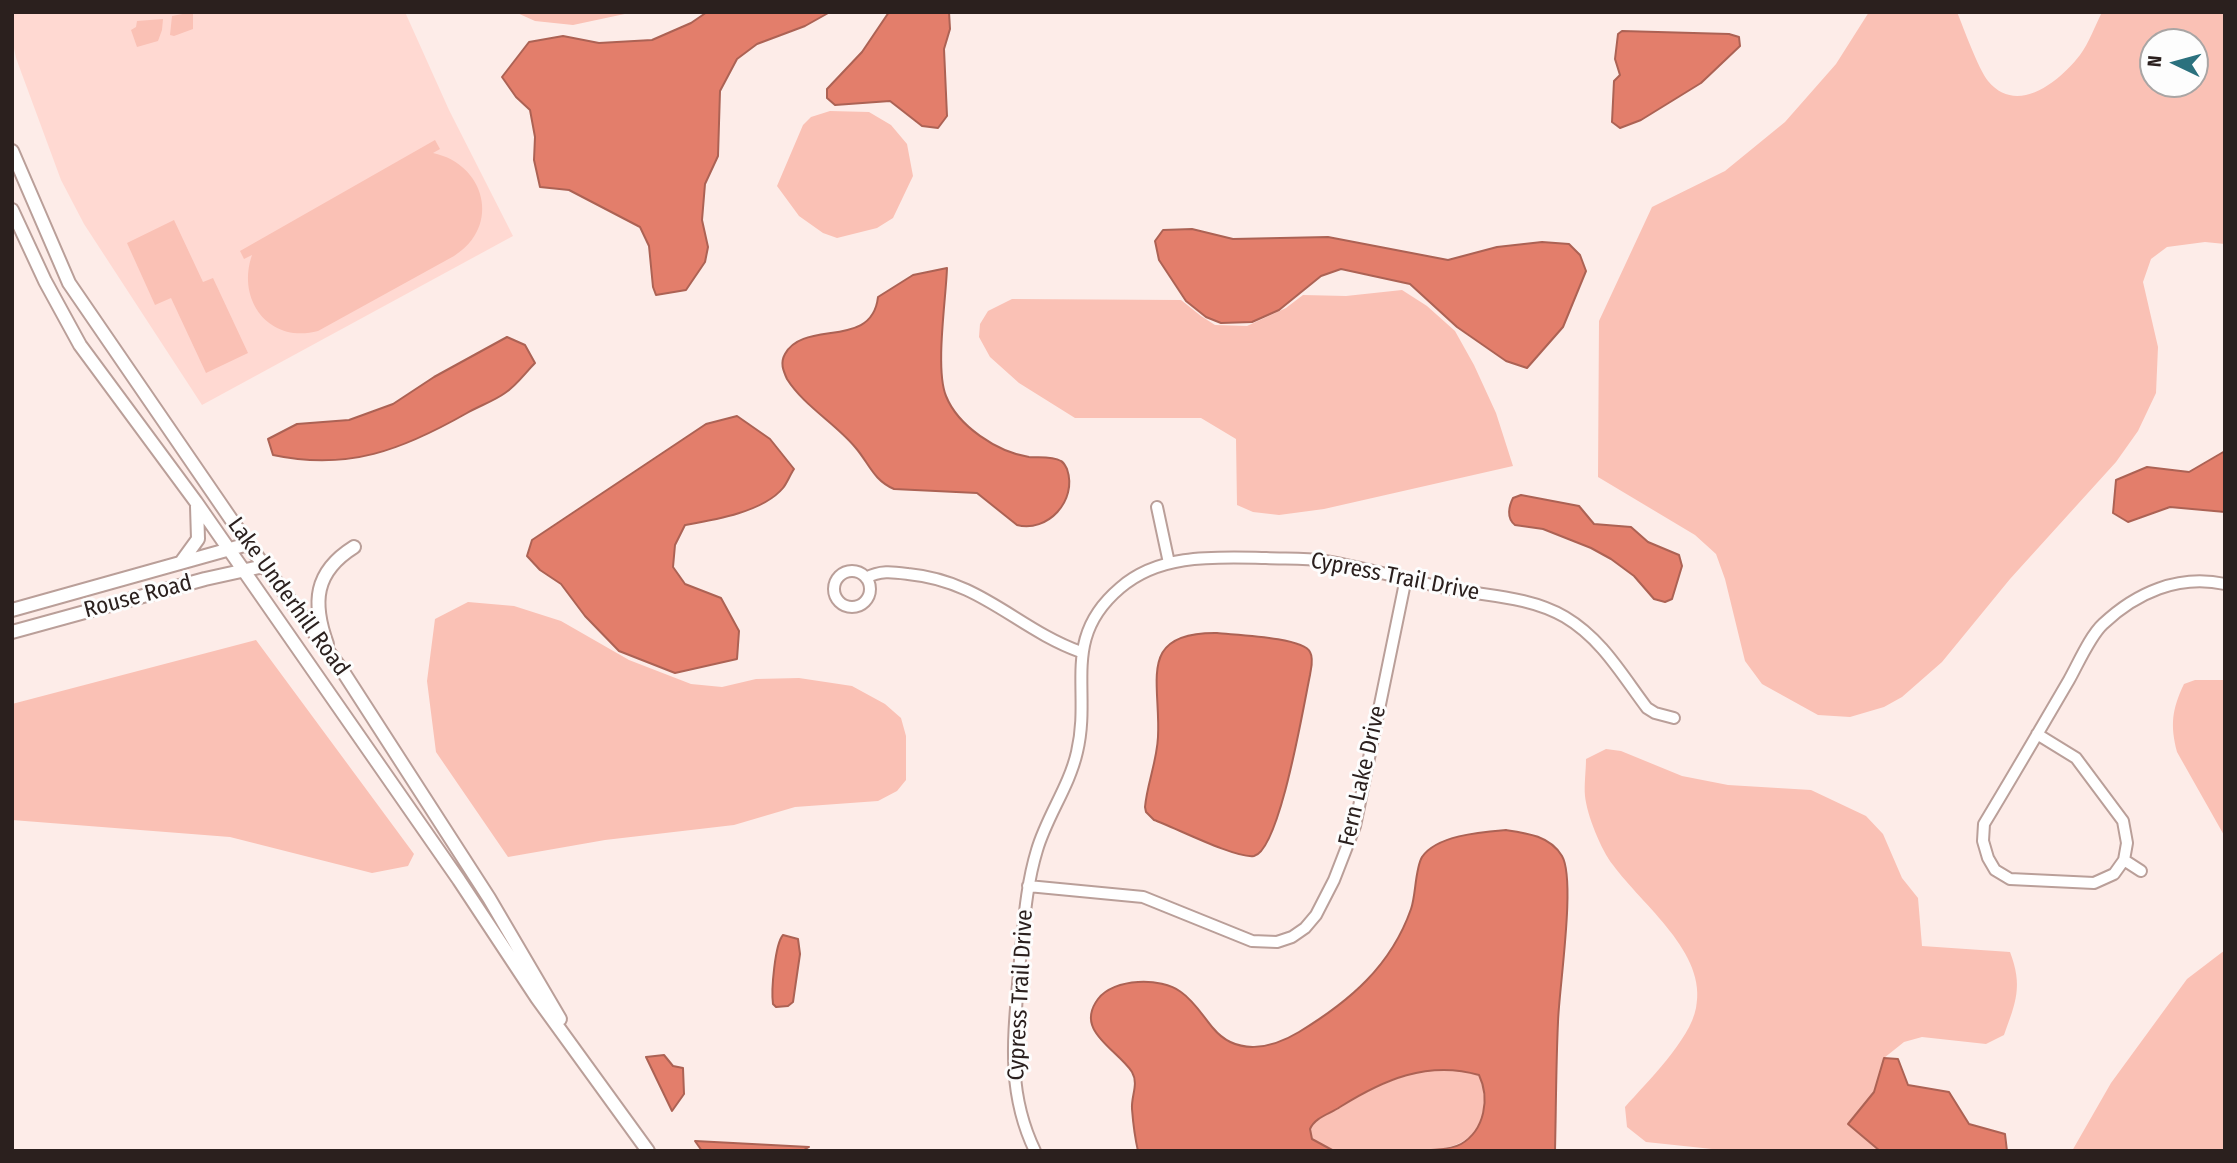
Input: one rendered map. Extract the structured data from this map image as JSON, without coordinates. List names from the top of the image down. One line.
{"streets":{"street":["Cypress Trail Drive","Rouse Road","Lake Underhill Road","Fern Lake Drive"]},"crossings":[["Cypress Trail Drive","Fern Lake Drive"],["Rouse Road","Lake Underhill Road"]],"north":"left"}
